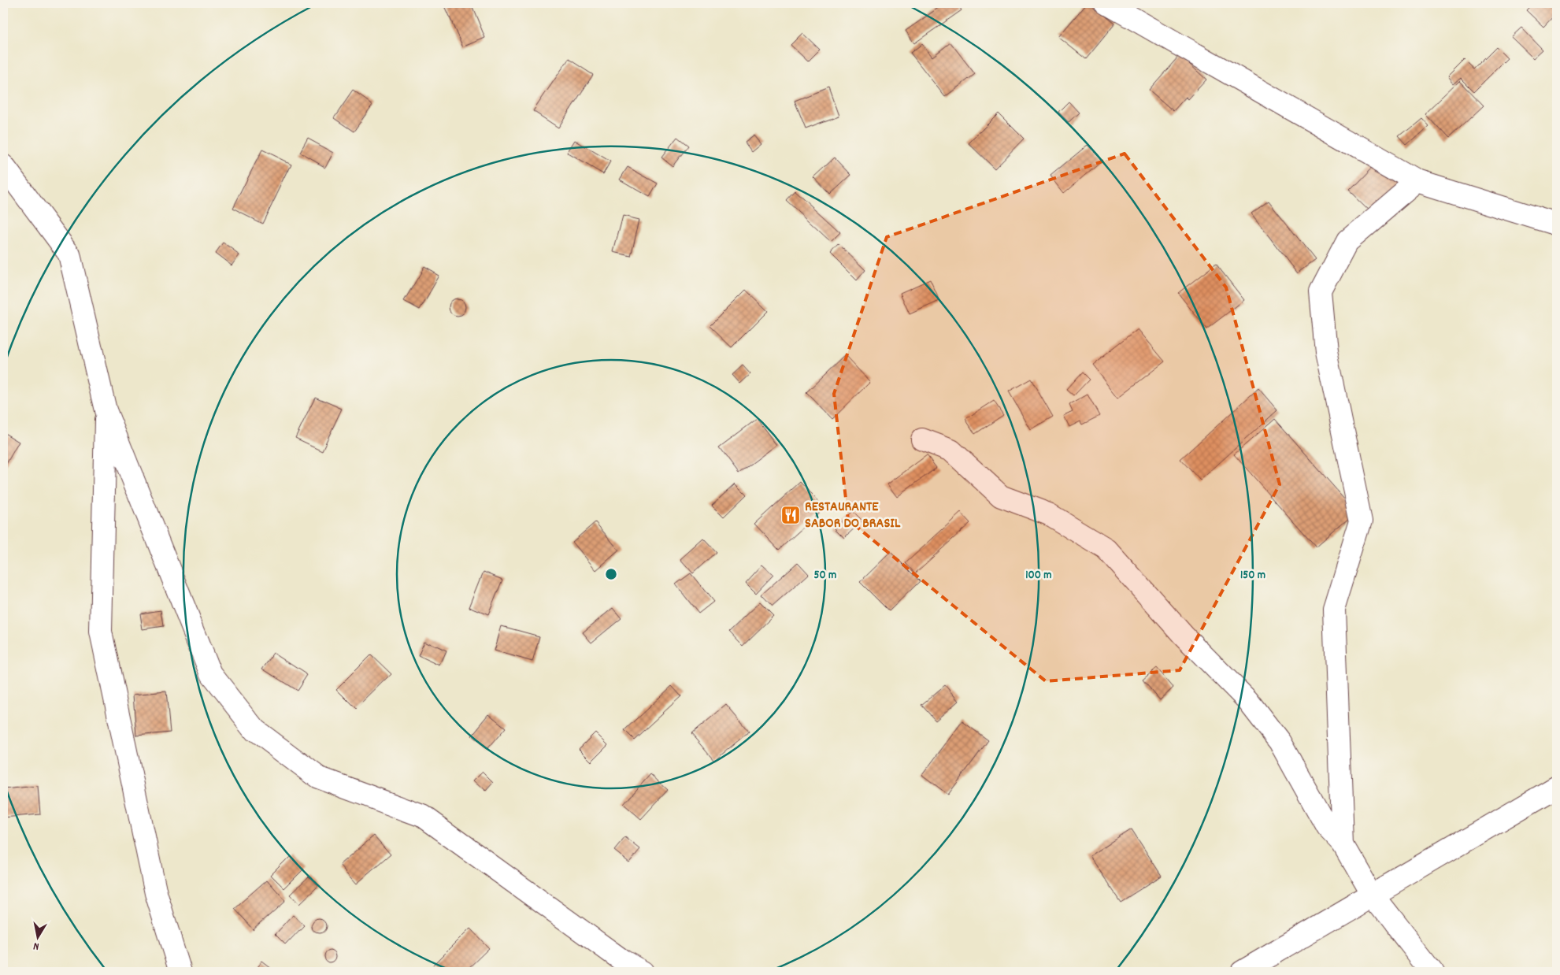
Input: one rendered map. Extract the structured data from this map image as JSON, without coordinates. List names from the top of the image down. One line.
{"places":{"restaurant":["RESTAURANTE SABOR DO BRASIL"]},"north":"bottom","rings":["50 m","100 m","150 m"]}
